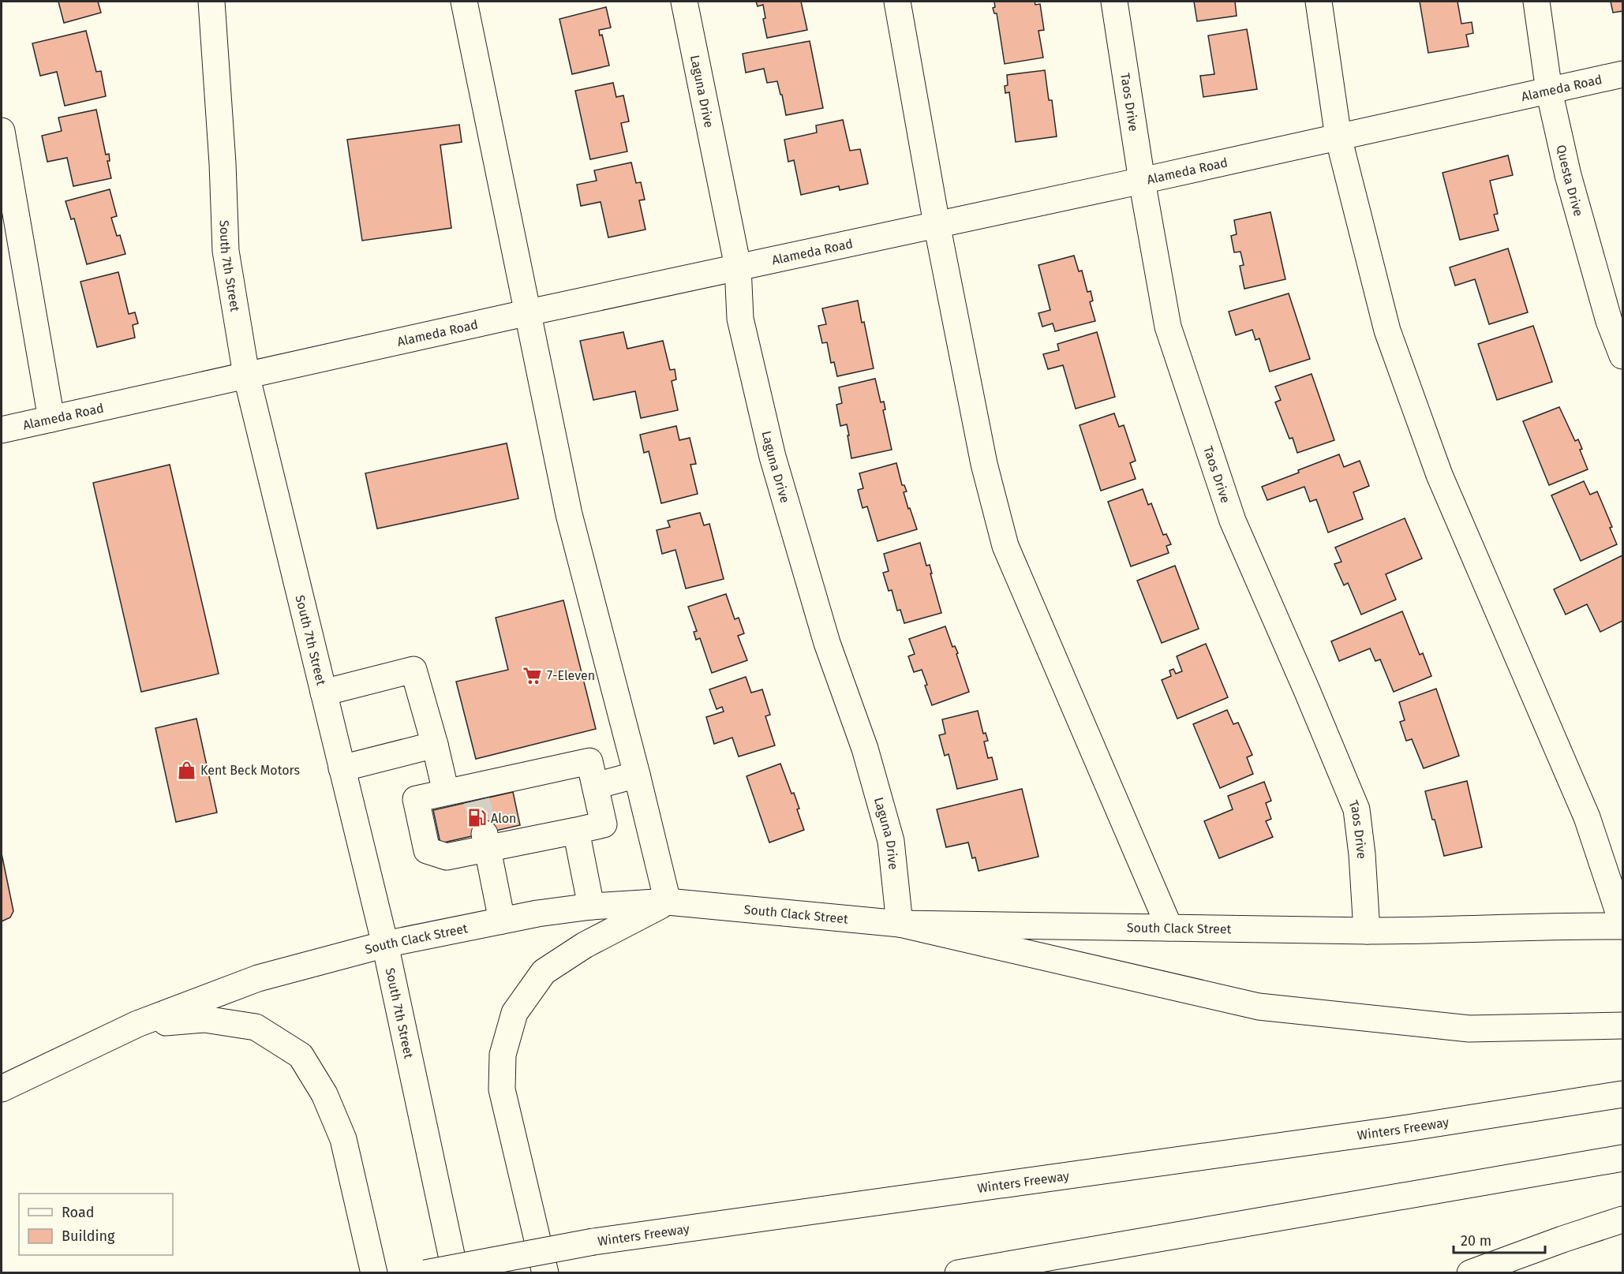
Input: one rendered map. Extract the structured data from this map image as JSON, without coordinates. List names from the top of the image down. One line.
{"streets":{"main road":["Alameda Road","Laguna Drive","Taos Drive","Questa Drive","South 7th Street","South Clack Street","Winters Freeway"]},"crossings":[["Alameda Road","Laguna Drive"],["Alameda Road","Taos Drive"],["Alameda Road","Questa Drive"],["Alameda Road","South 7th Street"],["Laguna Drive","South Clack Street"],["Taos Drive","South Clack Street"],["South 7th Street","South Clack Street"]],"places":{"supermarket":["7-Eleven"],"shop":["Kent Beck Motors"],"fuel station":["Alon"]},"legend":["Road","Building"],"scale_bar":"20 m"}
